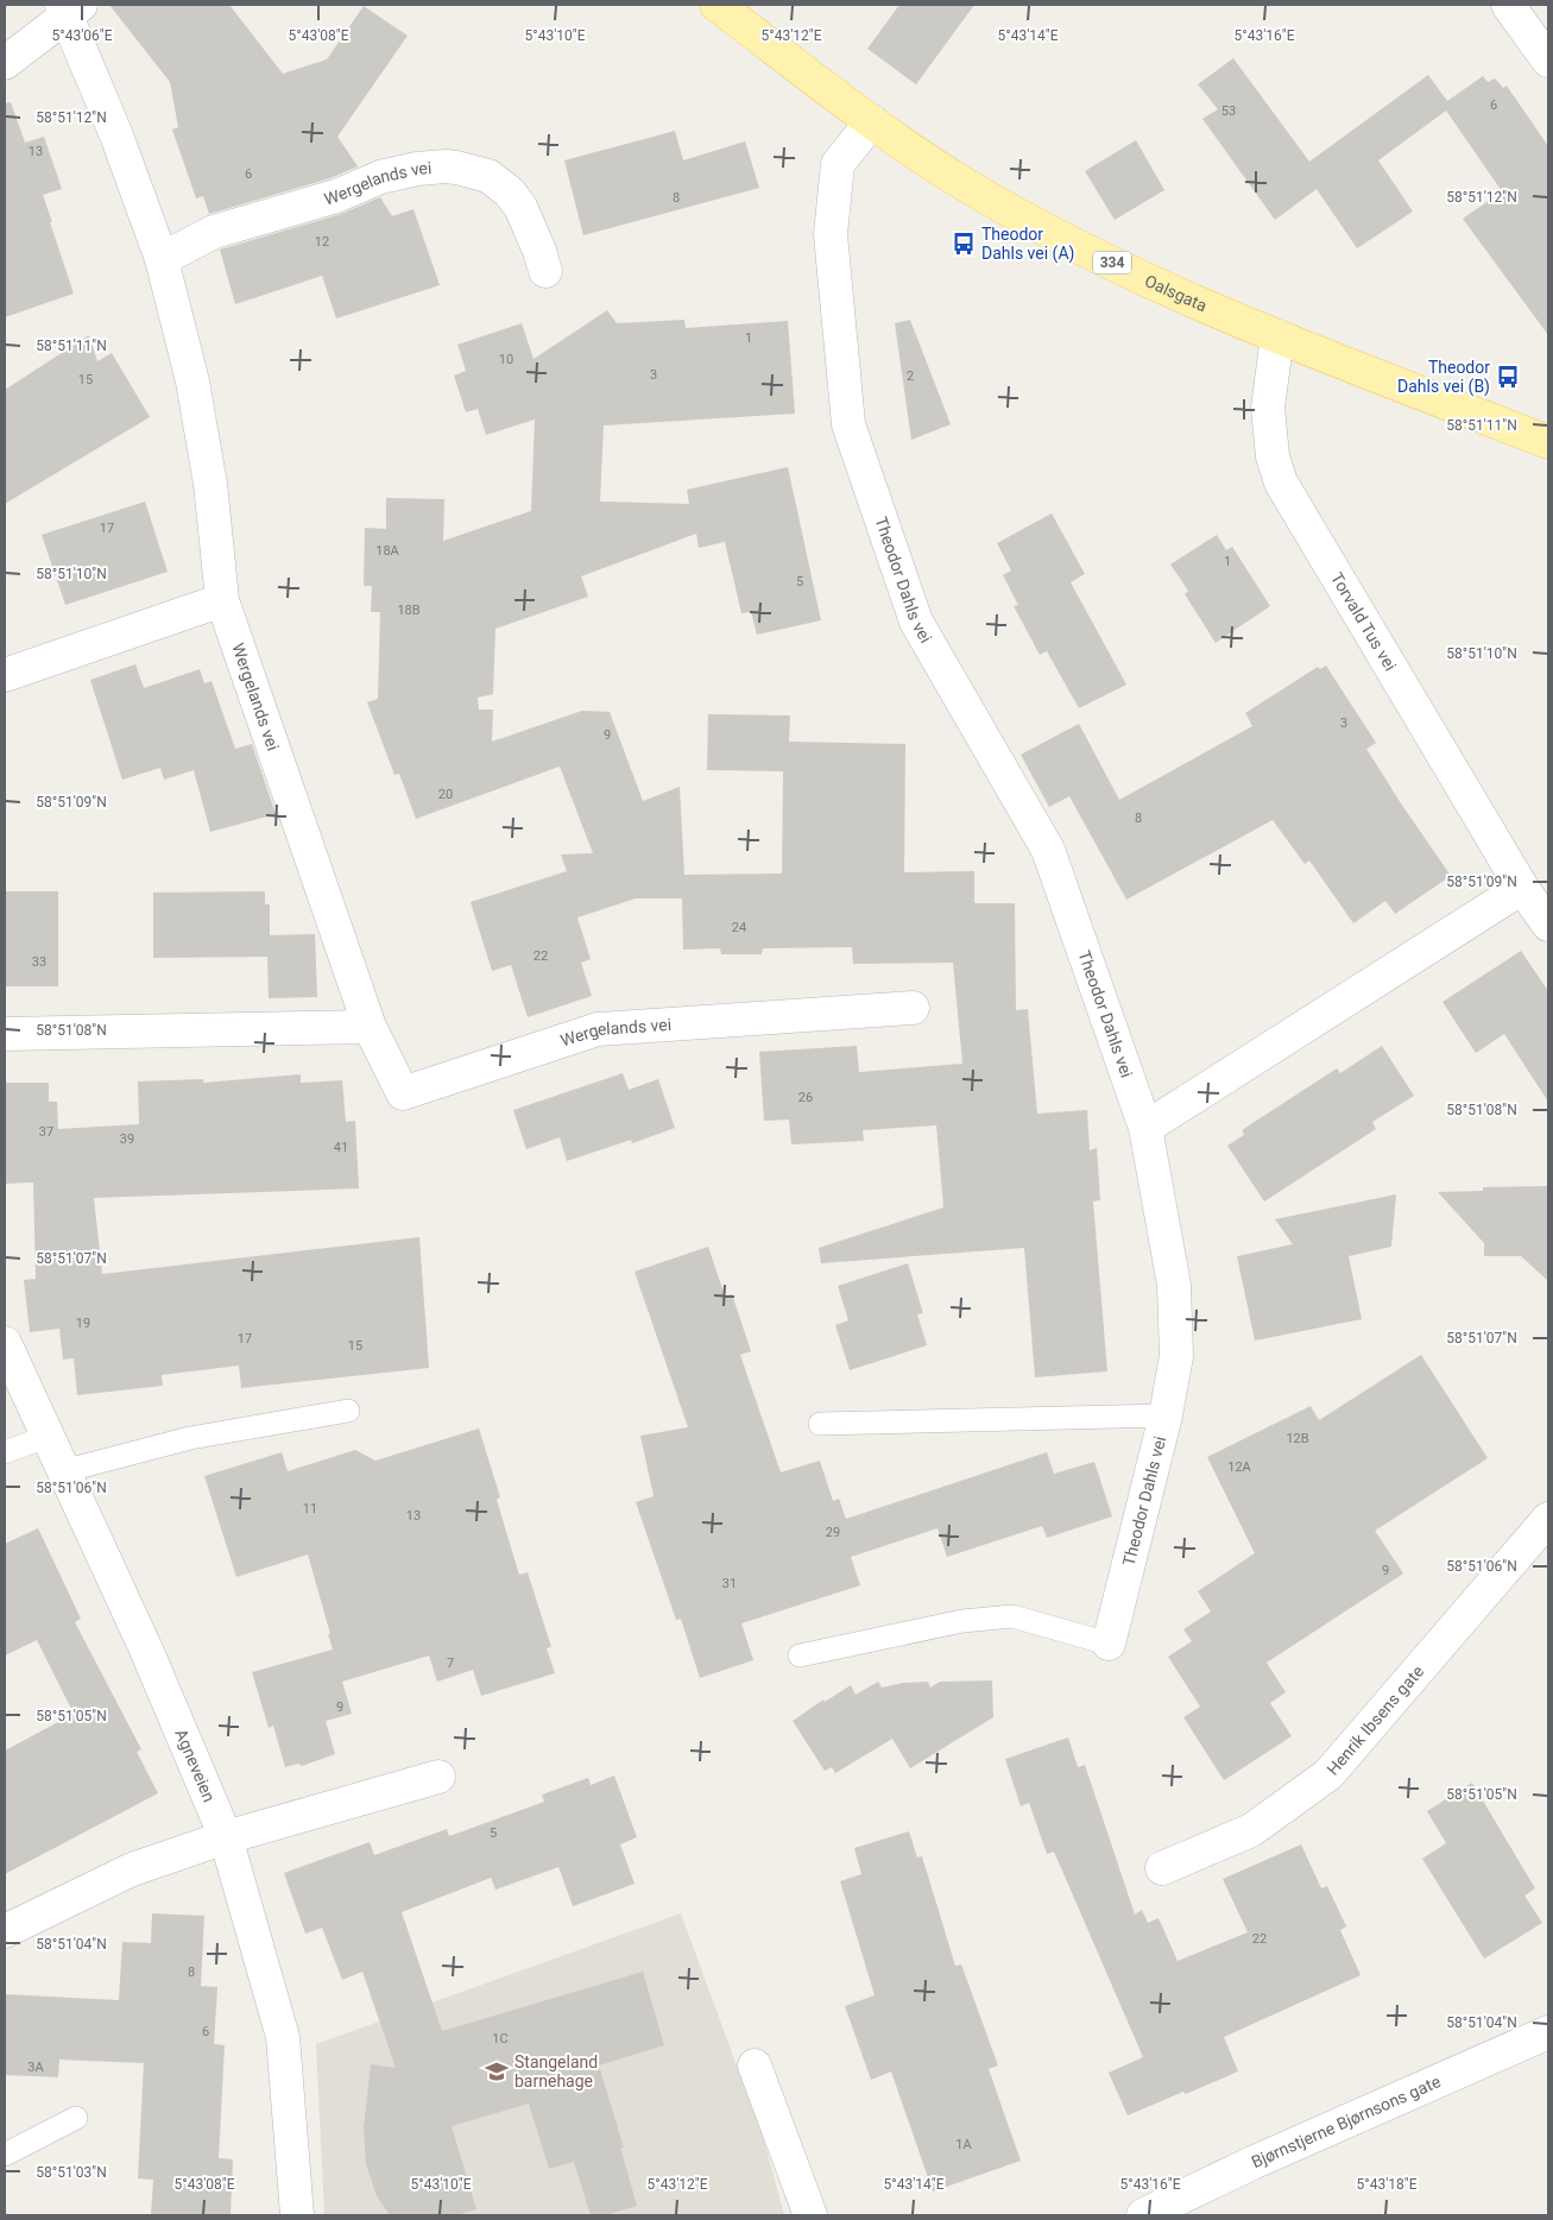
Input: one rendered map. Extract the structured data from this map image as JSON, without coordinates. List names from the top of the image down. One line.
{"streets":{"main road":["334","Oalsgata"],"street":["Wergelands vei","Theodor Dahls vei","Torvald Tus vei","Henrik Ibsens gate","Agneveien","Bjørnstjerne Bjørnsons gate"]},"crossings":[["Oalsgata","Theodor Dahls vei"],["Oalsgata","Torvald Tus vei"]],"places":{"bus stop":["Theodor Dahls vei (A)","Theodor Dahls vei (B)"],"school or university":["Stangeland barnehage"]},"house_numbers":["6","53","13","6","8","12","1","10","3","2","15","17","18A","1","5","18B","3","9","20","8","24","22","33","26","37","39","41","19","17","15","12B","12A","11","13","29","9","31","7","9","5","22","8","6","1C","3A","1A"],"coordinates":["5°43'06\"E","5°43'08\"E","5°43'10\"E","5°43'12\"E","5°43'14\"E","5°43'16\"E","58°51'12\"N","58°51'11\"N","58°51'10\"N","58°51'09\"N","58°51'08\"N","58°51'07\"N","58°51'06\"N","58°51'05\"N","58°51'04\"N","58°51'03\"N","5°43'18\"E"]}
